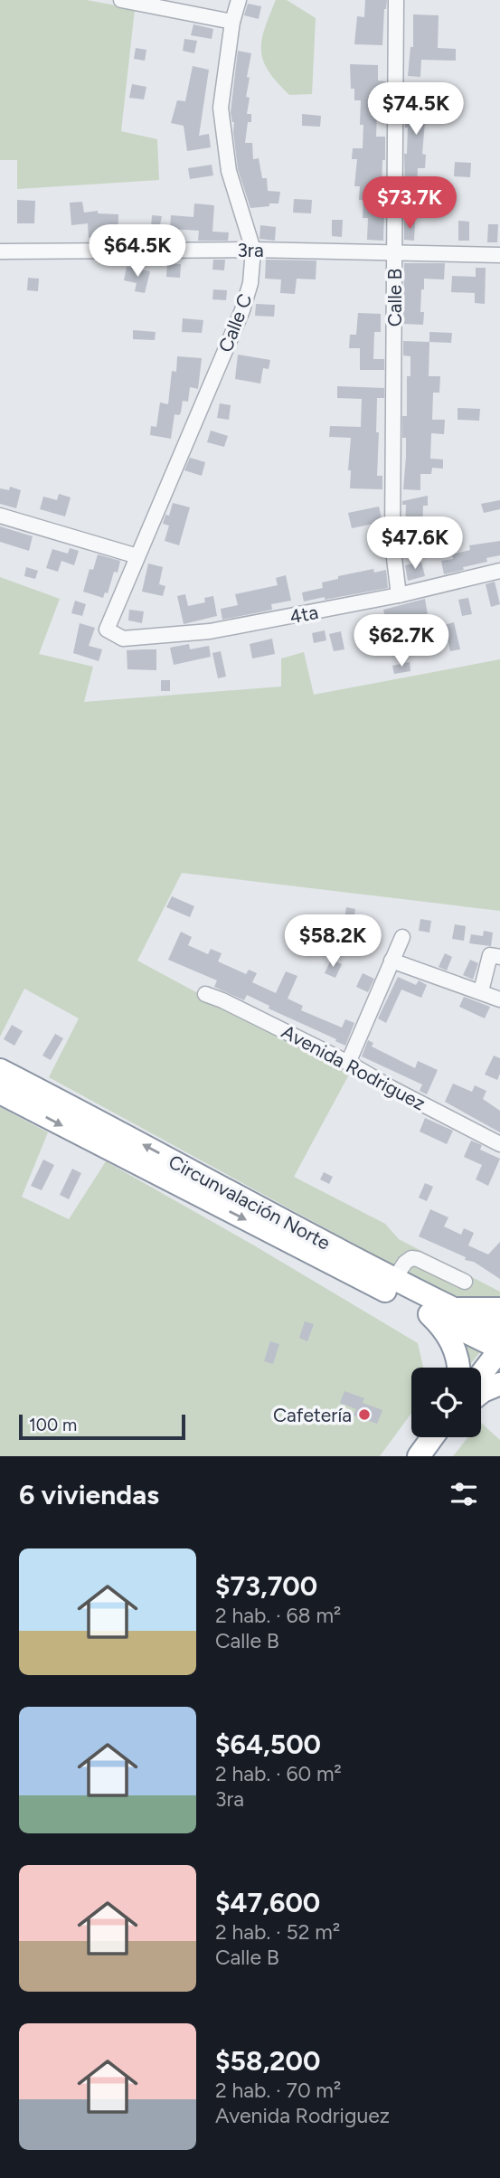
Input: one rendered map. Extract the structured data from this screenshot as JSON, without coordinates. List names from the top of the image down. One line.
{"streets":{"highway":["Circunvalación Norte"],"street":["3ra","Calle B","Calle C","4ta","Avenida Rodriguez"]},"crossings":[["3ra","Calle B"],["3ra","Calle C"],["Calle B","4ta"],["Calle C","4ta"]],"places":["Cafetería"],"scale_bar":"100 m","page":{"price":["$74.5K","$73.7K","$64.5K","$47.6K","$62.7K","$58.2K"],"scale":"100 m","heading":"6 viviendas","list":[{"name":"$73,700","note":"2 hab. · 68 m² · Calle B"},{"name":"$64,500","note":"2 hab. · 60 m² · 3ra"},{"name":"$47,600","note":"2 hab. · 52 m² · Calle B"},{"name":"$58,200","note":"2 hab. · 70 m² · Avenida Rodriguez"}]}}
